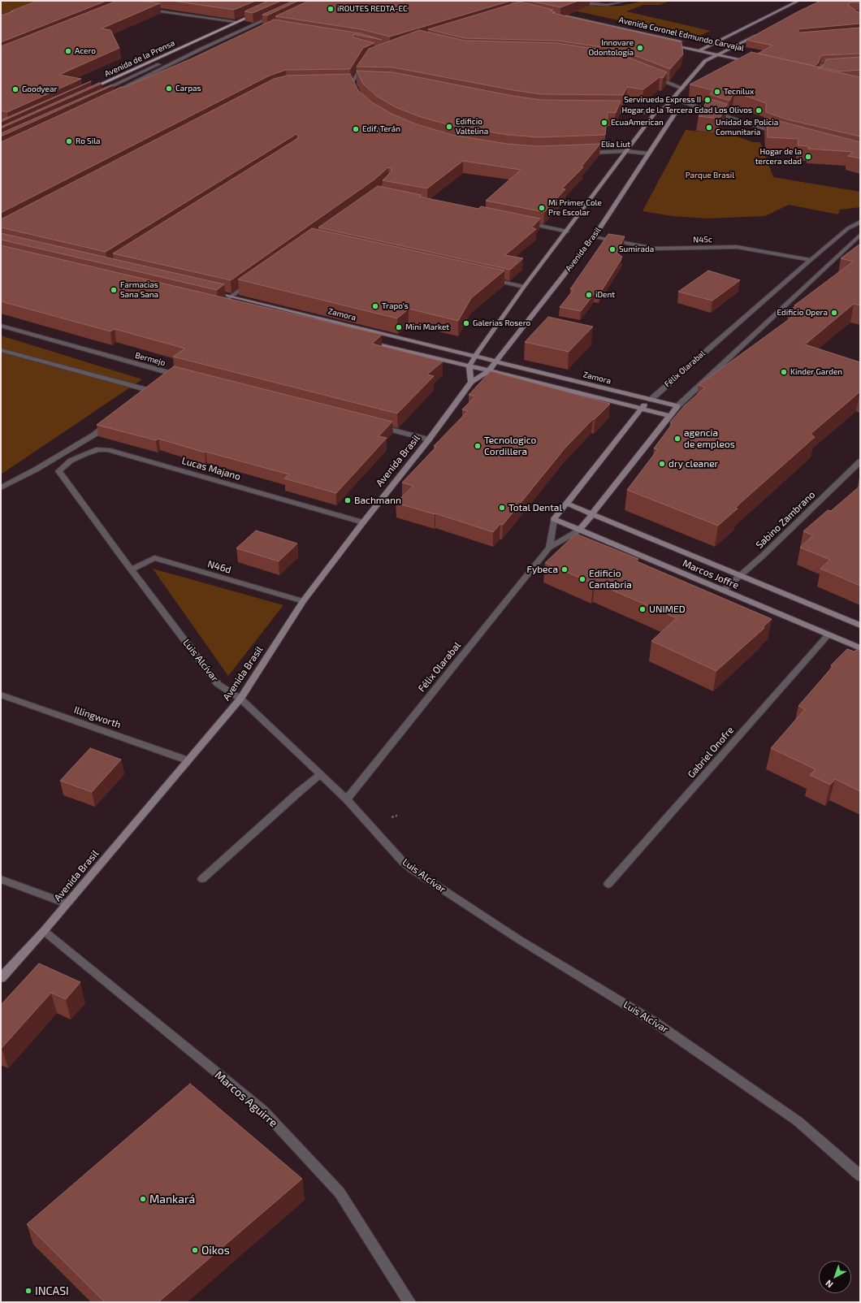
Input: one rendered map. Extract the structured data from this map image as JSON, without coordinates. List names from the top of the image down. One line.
{"streets":{"main road":["Avenida de la Prensa"],"street":["Avenida Coronel Edmundo Carvajal","Elia Liut","N45c","Avenida Brasil","Zamora","Bermejo","Félix Olarabal","Lucas Majano","Sabino Zambrano","N46d","Marcos Joffre","Luis Alcívar","Illingworth","Gabriel Onofre","Marcos Aguirre"]},"crossings":[["Elia Liut","Avenida Brasil"],["N45c","Avenida Brasil"],["N45c","Félix Olarabal"],["Avenida Brasil","Zamora"],["Avenida Brasil","Lucas Majano"],["Avenida Brasil","N46d"],["Avenida Brasil","Luis Alcívar"],["Avenida Brasil","Illingworth"],["Avenida Brasil","Marcos Aguirre"],["Zamora","Félix Olarabal"],["Félix Olarabal","Marcos Joffre"],["Félix Olarabal","Luis Alcívar"],["Lucas Majano","Luis Alcívar"],["Sabino Zambrano","Marcos Joffre"],["N46d","Luis Alcívar"],["Marcos Joffre","Gabriel Onofre"]],"parks":["Parque Brasil"],"places":["iROUTES REDTA-EC","Innovare Odontología","Acero","Carpas","Goodyear","Tecnilux","Servirueda Express II","Hogar de la Tercera Edad Los Olivos","EcuaAmerican","Edificio Valtelina","Unidad de Policia Comunitaria","Edif. Terán","Ro Sila","Hogar de la tercera edad","Mi Primer Cole Pre Escolar","Sumirada","Farmacias Sana Sana","iDent","Trapo's","Edificio Opera","Galerias Rosero","Mini Market","Kinder Garden","agencia de empleos","Tecnologico Cordillera","dry cleaner","Bachmann","Total Dental","Fybeca","Edificio Cantabria","UNIMED","Mankará","Oikos","INCASI"],"north":"bottom left"}
